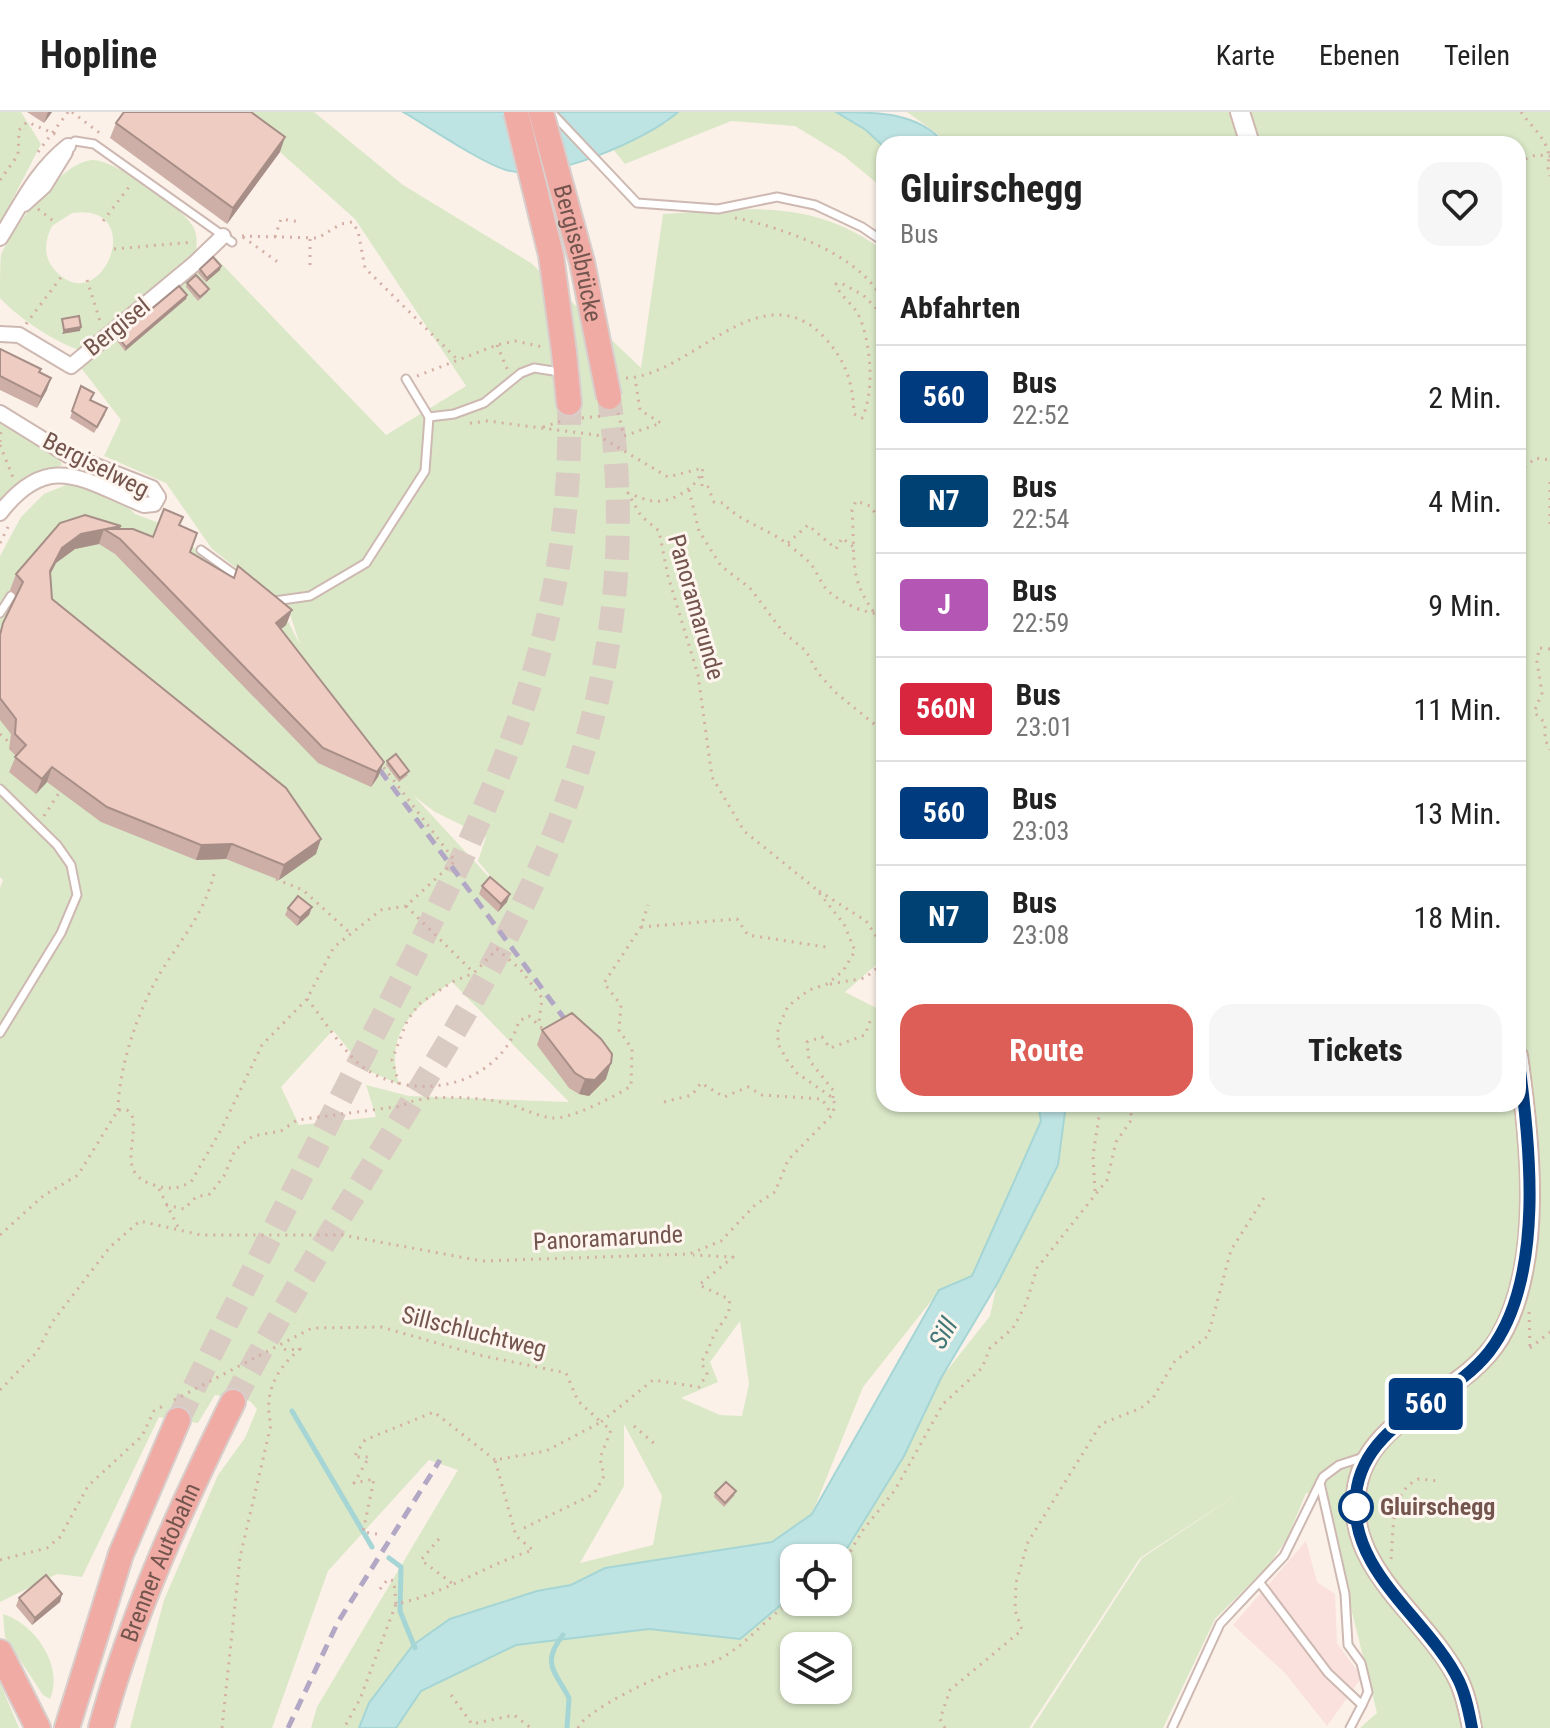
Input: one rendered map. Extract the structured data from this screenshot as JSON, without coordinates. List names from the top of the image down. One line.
{"streets":{"highway":["Bergiselbrücke","Brenner Autobahn"],"street":["Bergisel","Bergiselweg"],"path":["Panoramarunde","Sillschluchtweg"]},"water":["Sill"],"places":["Gluirschegg"],"lines":["bus line 560"],"page":{"header":"Hopline","nav":["Karte","Ebenen","Teilen"],"on_map":"560","heading":[["Gluirschegg","Bus"],"Abfahrten"],"list":[{"mark":"560","name":"Bus","note":"22:52","value":"2 Min."},{"mark":"N7","name":"Bus","note":"22:54","value":"4 Min."},{"mark":"J","name":"Bus","note":"22:59","value":"9 Min."},{"mark":"560N","name":"Bus","note":"23:01","value":"11 Min."},{"mark":"560","name":"Bus","note":"23:03","value":"13 Min."},{"mark":"N7","name":"Bus","note":"23:08","value":"18 Min."}],"buttons":["Route","Tickets"]}}
